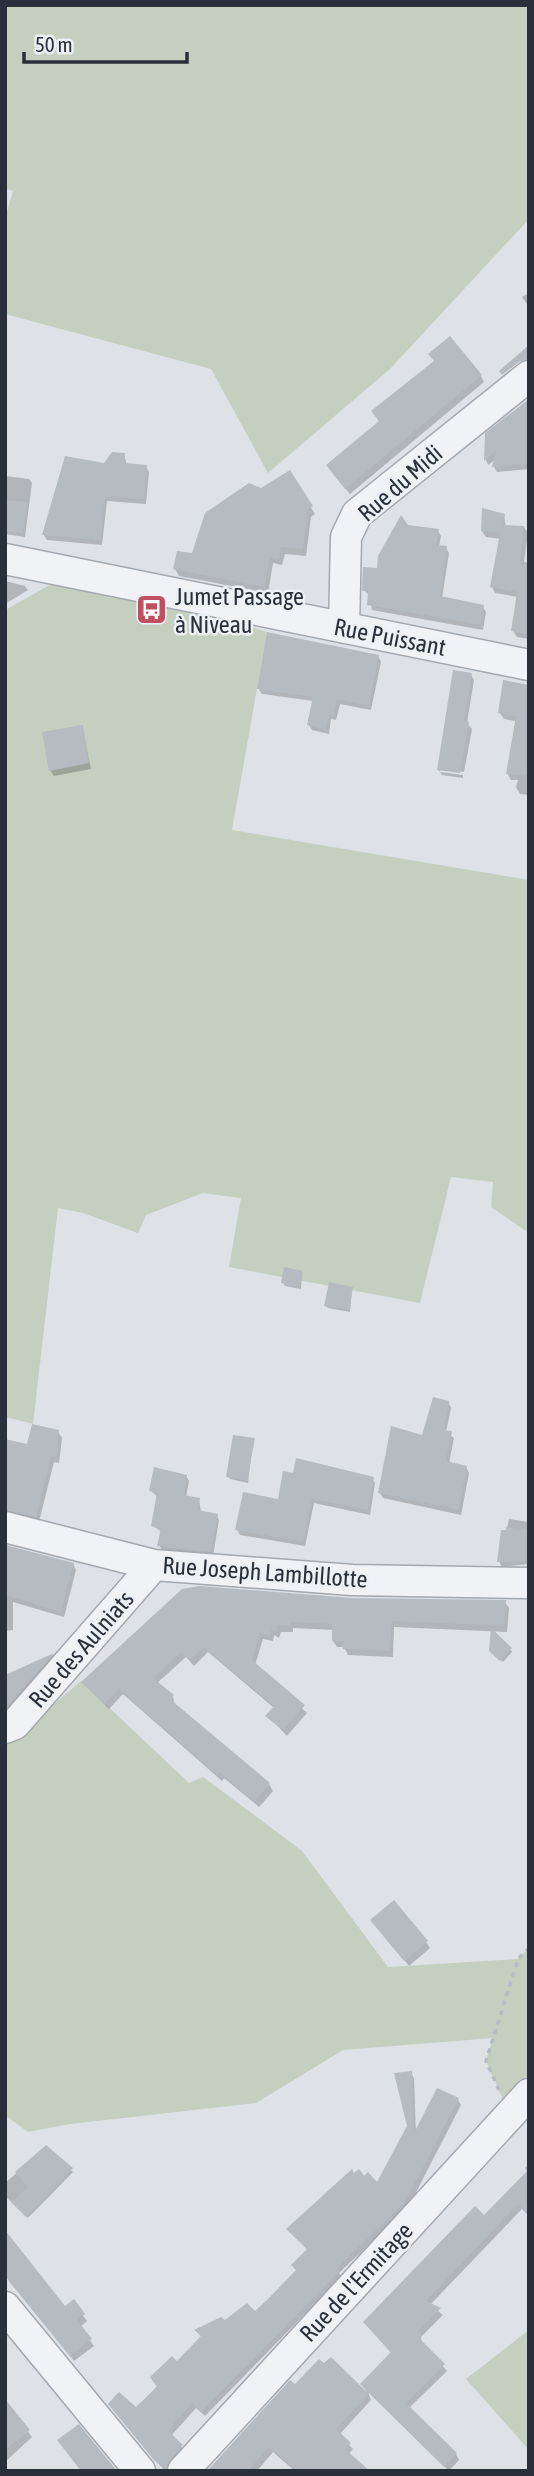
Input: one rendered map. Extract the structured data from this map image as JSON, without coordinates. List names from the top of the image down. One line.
{"streets":{"street":["Rue du Midi","Rue Puissant","Rue Joseph Lambillotte","Rue des Aulniats","Rue de l'Ermitage"]},"crossings":[["Rue du Midi","Rue Puissant"],["Rue Joseph Lambillotte","Rue des Aulniats"]],"places":{"bus stop":["Jumet Passage à Niveau"]},"scale_bar":"50 m"}
